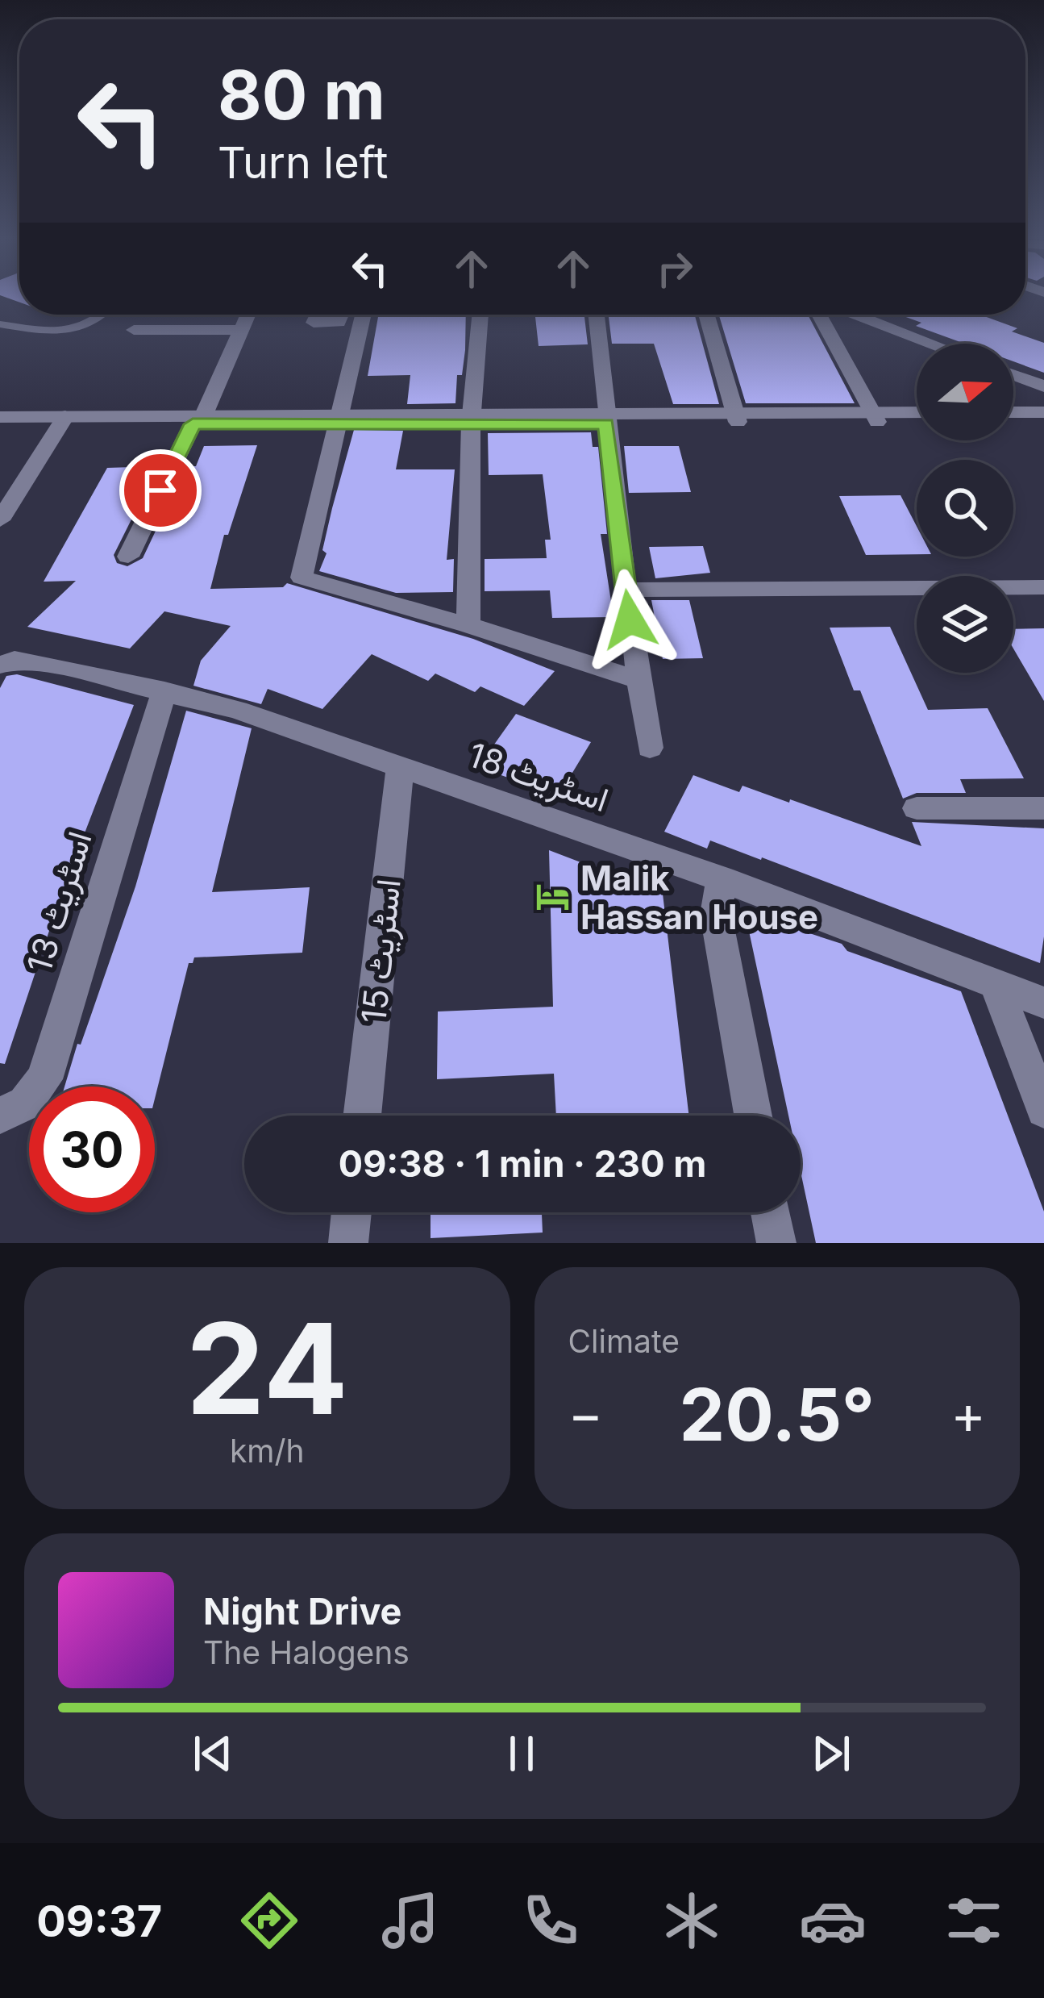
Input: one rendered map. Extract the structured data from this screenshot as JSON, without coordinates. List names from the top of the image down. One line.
{"streets":{"street":["اسٹریٹ 18","اسٹریٹ 13","اسٹریٹ 15"]},"crossings":[["اسٹریٹ 18","اسٹریٹ 13"],["اسٹریٹ 18","اسٹریٹ 15"]],"places":{"hotel":["Malik Hassan House"]},"north":"right","page":{"turn":["80 m","Turn left"],"limit":"30","trip":"09:38 · 1 min · 230 m","tile":[["24","km/h"],"Climate"],"heat":["−","20.5°","+"],"song":["Night Drive","The Halogens"],"tabs":"09:37"}}
